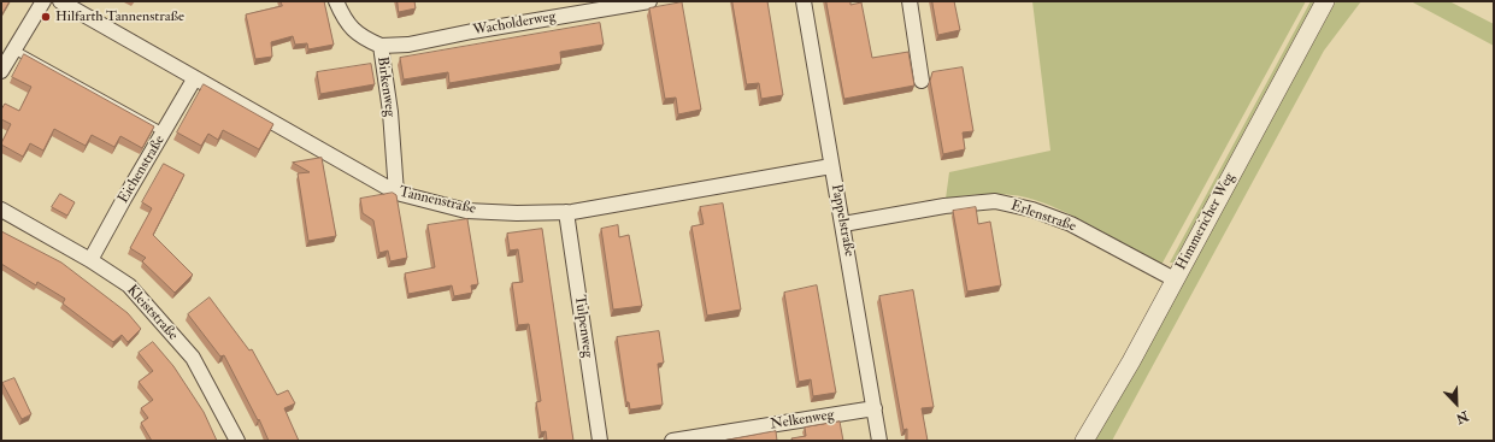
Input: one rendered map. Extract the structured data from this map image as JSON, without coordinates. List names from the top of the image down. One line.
{"streets":{"street":["Wacholderweg","Birkenweg","Eichenstraße","Tannenstraße","Erlenstraße","Pappelstraße","Himmericher Weg","Kleiststraße","Tulpenweg","Nelkenweg"]},"crossings":[["Wacholderweg","Birkenweg"],["Birkenweg","Tannenstraße"],["Eichenstraße","Tannenstraße"],["Eichenstraße","Kleiststraße"],["Tannenstraße","Pappelstraße"],["Tannenstraße","Tulpenweg"],["Erlenstraße","Pappelstraße"],["Erlenstraße","Himmericher Weg"],["Pappelstraße","Nelkenweg"]],"places":["Hilfarth Tannenstraße"],"north":"bottom right"}
